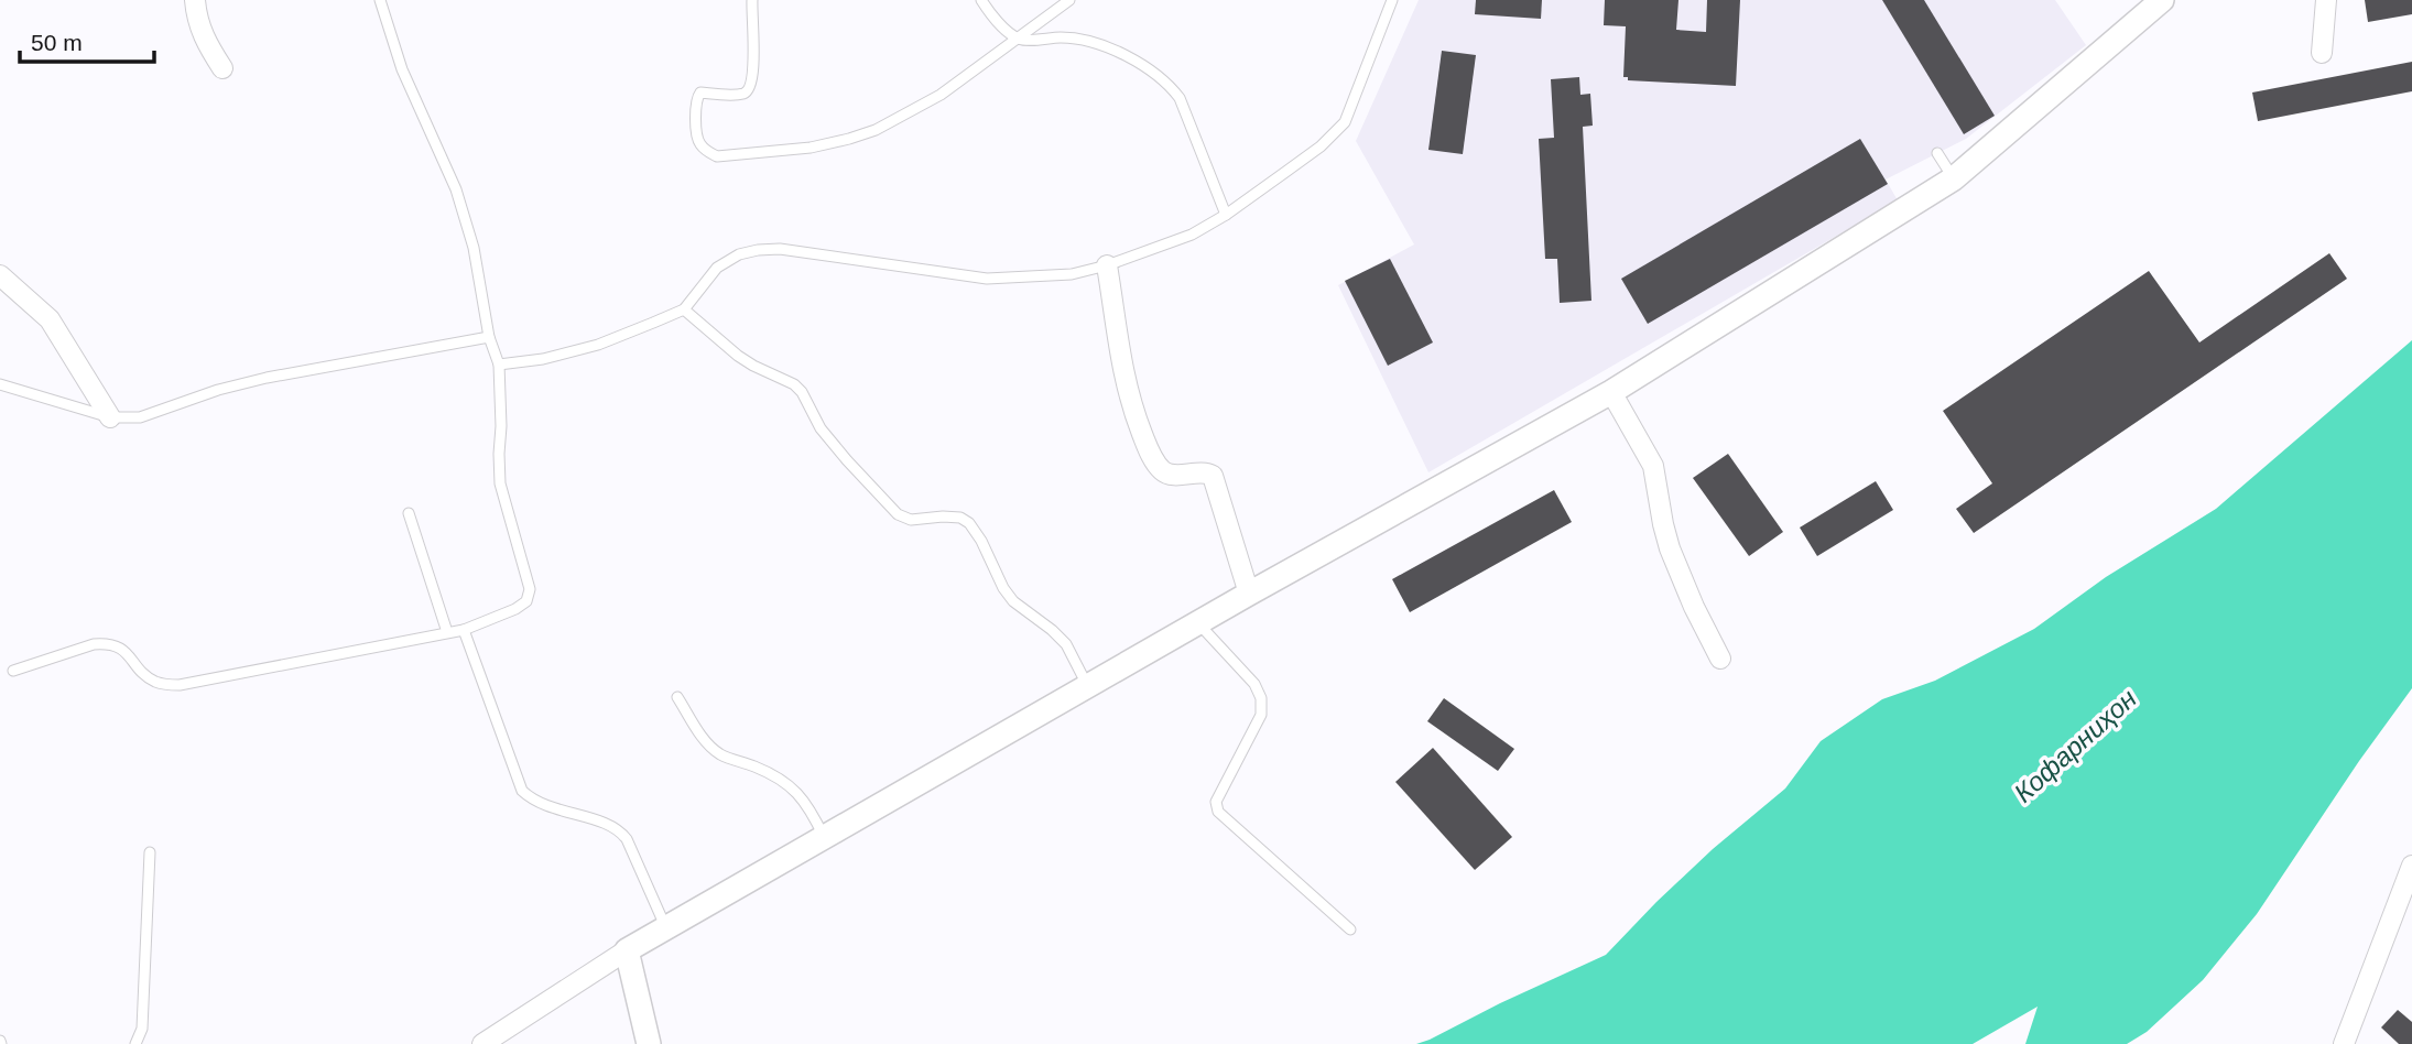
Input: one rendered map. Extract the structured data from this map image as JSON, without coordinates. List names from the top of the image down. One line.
{"water":["Кофарниҳон"],"scale_bar":"50 m"}
